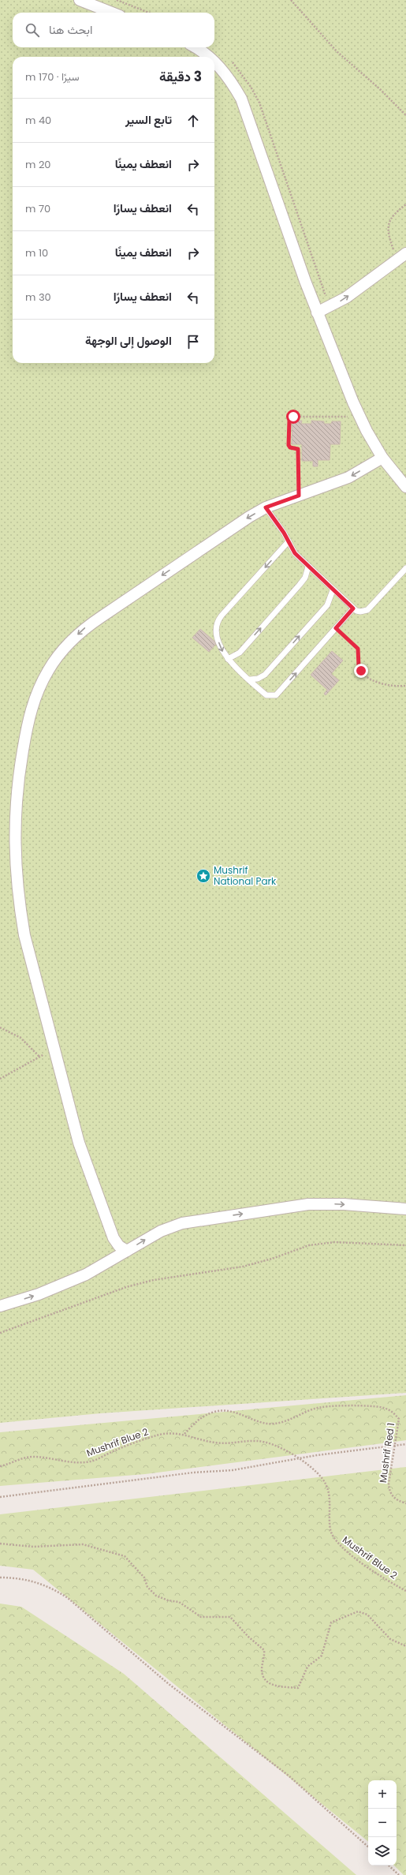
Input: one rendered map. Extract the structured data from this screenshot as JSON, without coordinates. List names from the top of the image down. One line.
{"streets":{"path":["Mushrif Blue 2","Mushrif Red 1"]},"crossings":[["Mushrif Blue 2","Mushrif Red 1"]],"places":{"place":["Mushrif National Park"]},"page":{"search":"ابحث هنا","heading":["3 دقيقة","سيرًا · 170 m"],"list":[["تابع السير","40 m"],["انعطف يمينًا","20 m"],["انعطف يسارًا","70 m"],["انعطف يمينًا","10 m"],["انعطف يسارًا","30 m"],"الوصول إلى الوجهة"],"map_buttons":["+","−"]}}
